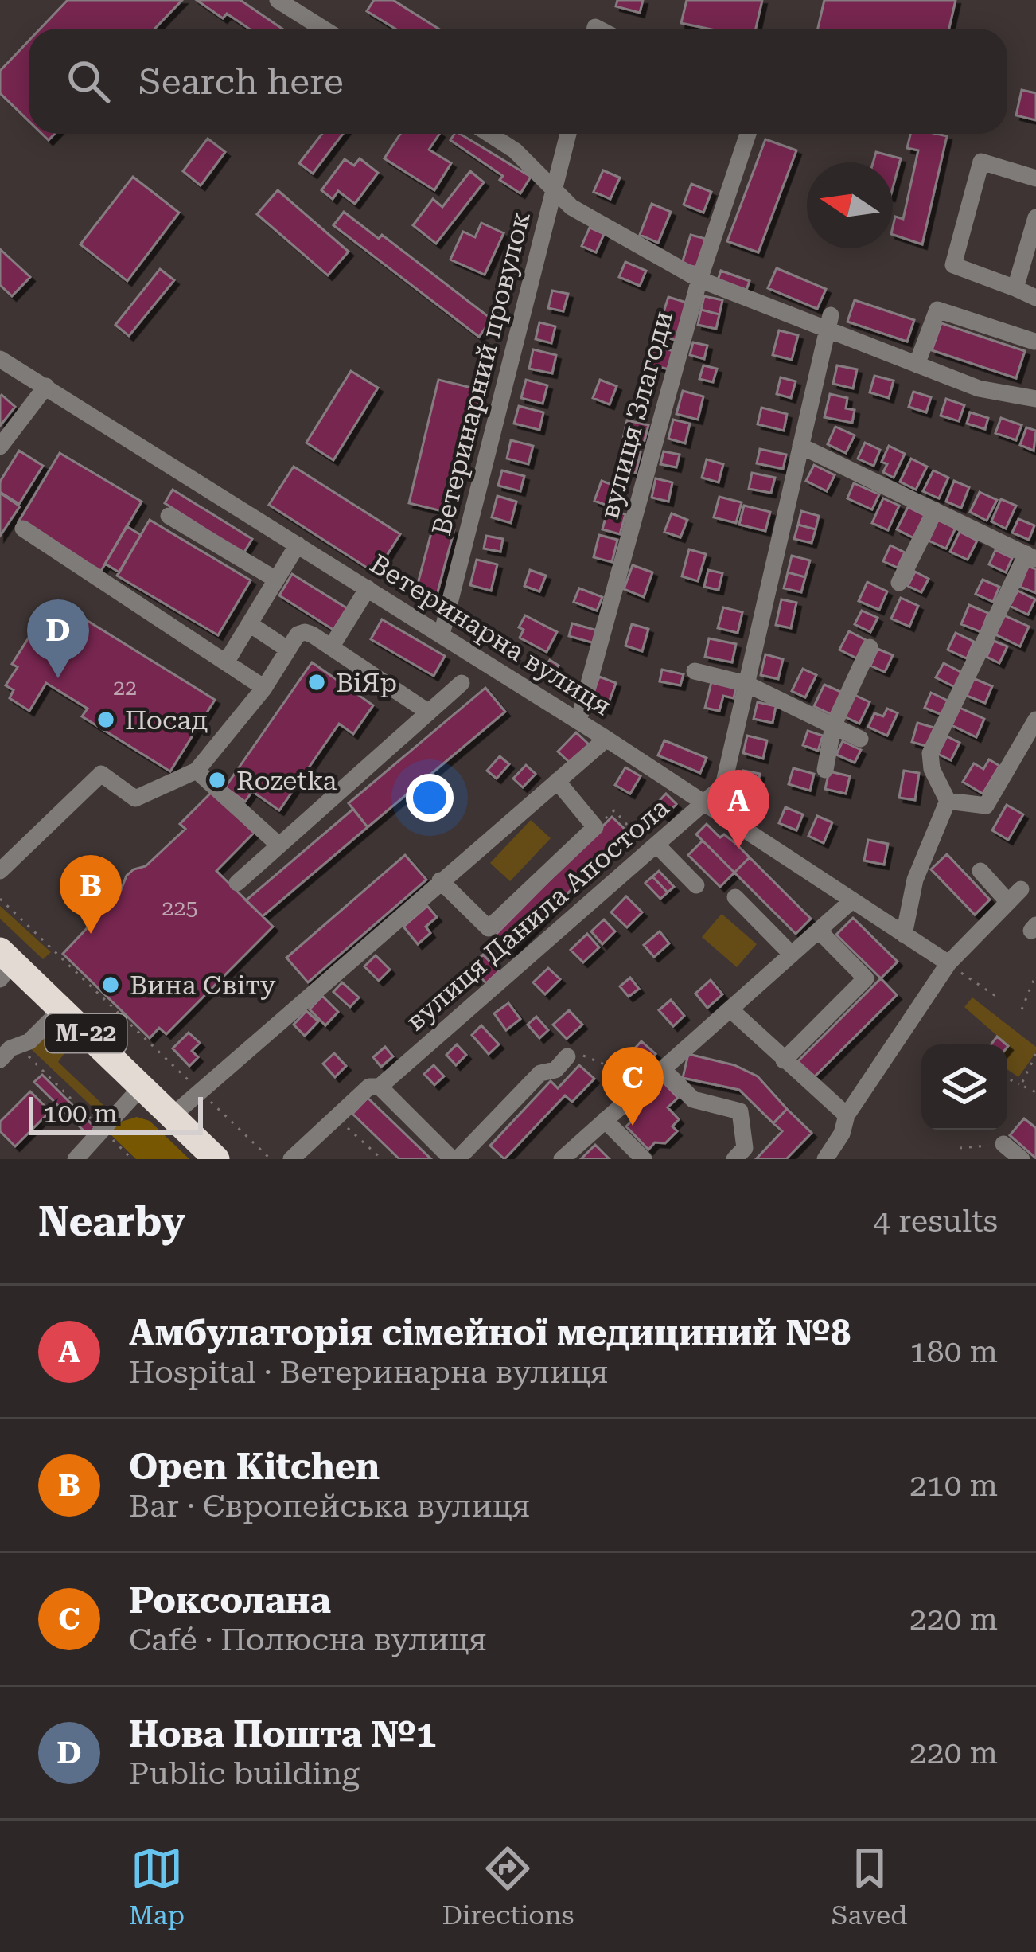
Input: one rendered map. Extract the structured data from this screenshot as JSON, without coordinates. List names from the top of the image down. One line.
{"streets":{"highway":["М-22"],"street":["Ветеринарний провулок","вулиця Злагоди","Ветеринарна вулиця","вулиця Данила Апостола"]},"crossings":[["Ветеринарний провулок","Ветеринарна вулиця"],["вулиця Злагоди","Ветеринарна вулиця"],["Ветеринарна вулиця","вулиця Данила Апостола"]],"places":["ВіЯр","Посад","Rozetka","Вина Світу"],"house_numbers":["22","225"],"scale_bar":"100 m","north":"left","page":{"search":"Search here","pins":["D","A","B","C"],"scale":"100 m","heading":["Nearby","4 results"],"list":[{"mark":"A","name":"Амбулаторія сімейної медициний №8","note":"Hospital · Ветеринарна вулиця","value":"180 m"},{"mark":"B","name":"Open Kitchen","note":"Bar · Європейська вулиця","value":"210 m"},{"mark":"C","name":"Роксолана","note":"Café · Полюсна вулиця","value":"220 m"},{"mark":"D","name":"Нова Пошта №1","note":"Public building","value":"220 m"}],"nav":["Map","Directions","Saved"]}}
